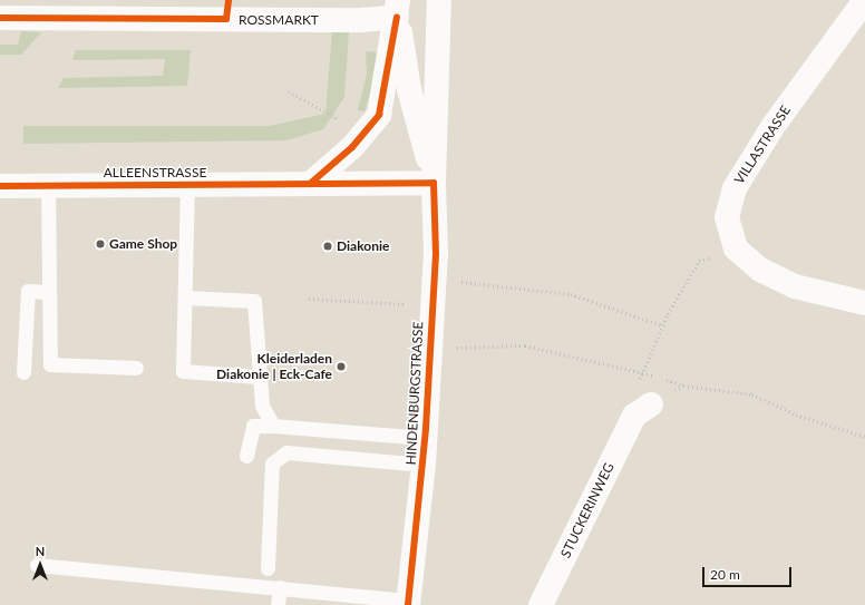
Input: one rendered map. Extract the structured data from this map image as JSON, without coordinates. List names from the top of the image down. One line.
{"streets":{"street":["ROSSMARKT","VILLASTRASSE","ALLEENSTRASSE","HINDENBURGSTRASSE","STUCKERINWEG"]},"crossings":[["ALLEENSTRASSE","HINDENBURGSTRASSE"]],"places":["Game Shop","Diakonie","Kleiderladen Diakonie | Eck-Cafe"],"scale_bar":"20 m","north":"top"}
